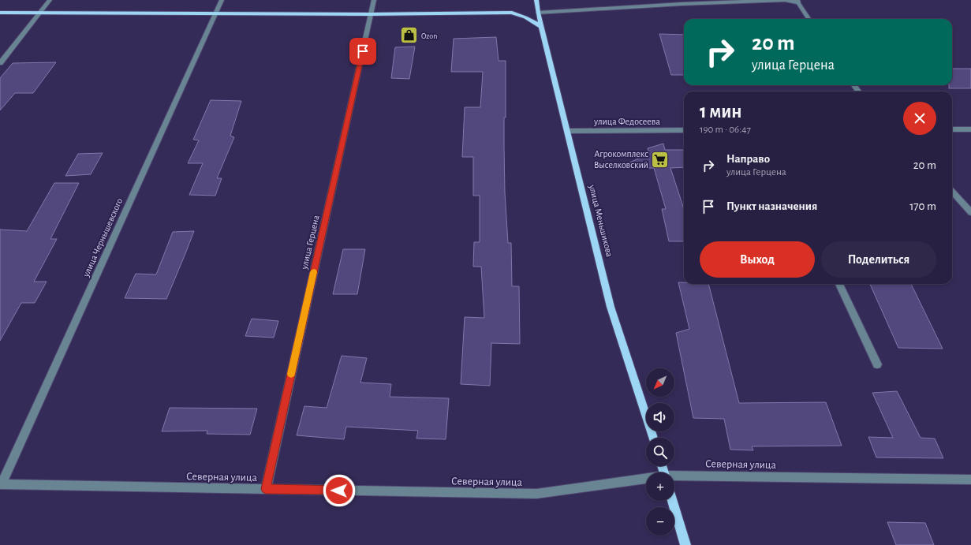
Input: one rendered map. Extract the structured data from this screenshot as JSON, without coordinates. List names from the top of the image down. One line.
{"streets":{"main road":["улица Меньшикова"],"street":["улица Федосеева","улица Чернышевского","улица Герцена","Северная улица"]},"crossings":[["улица Федосеева","улица Меньшикова"],["улица Чернышевского","Северная улица"],["улица Герцена","Северная улица"]],"places":{"shop":["Ozon"],"supermarket":["Агрокомплекс Выселковский"]},"north":"bottom left","page":{"turn":["20 m","улица Герцена"],"heading":["1 мин","190 m · 06:47"],"list":[{"name":"Направо","note":"улица Герцена","value":"20 m"},{"name":"Пункт назначения","value":"170 m"}],"buttons":["Выход","Поделиться"],"map_buttons":["+","−"]}}
